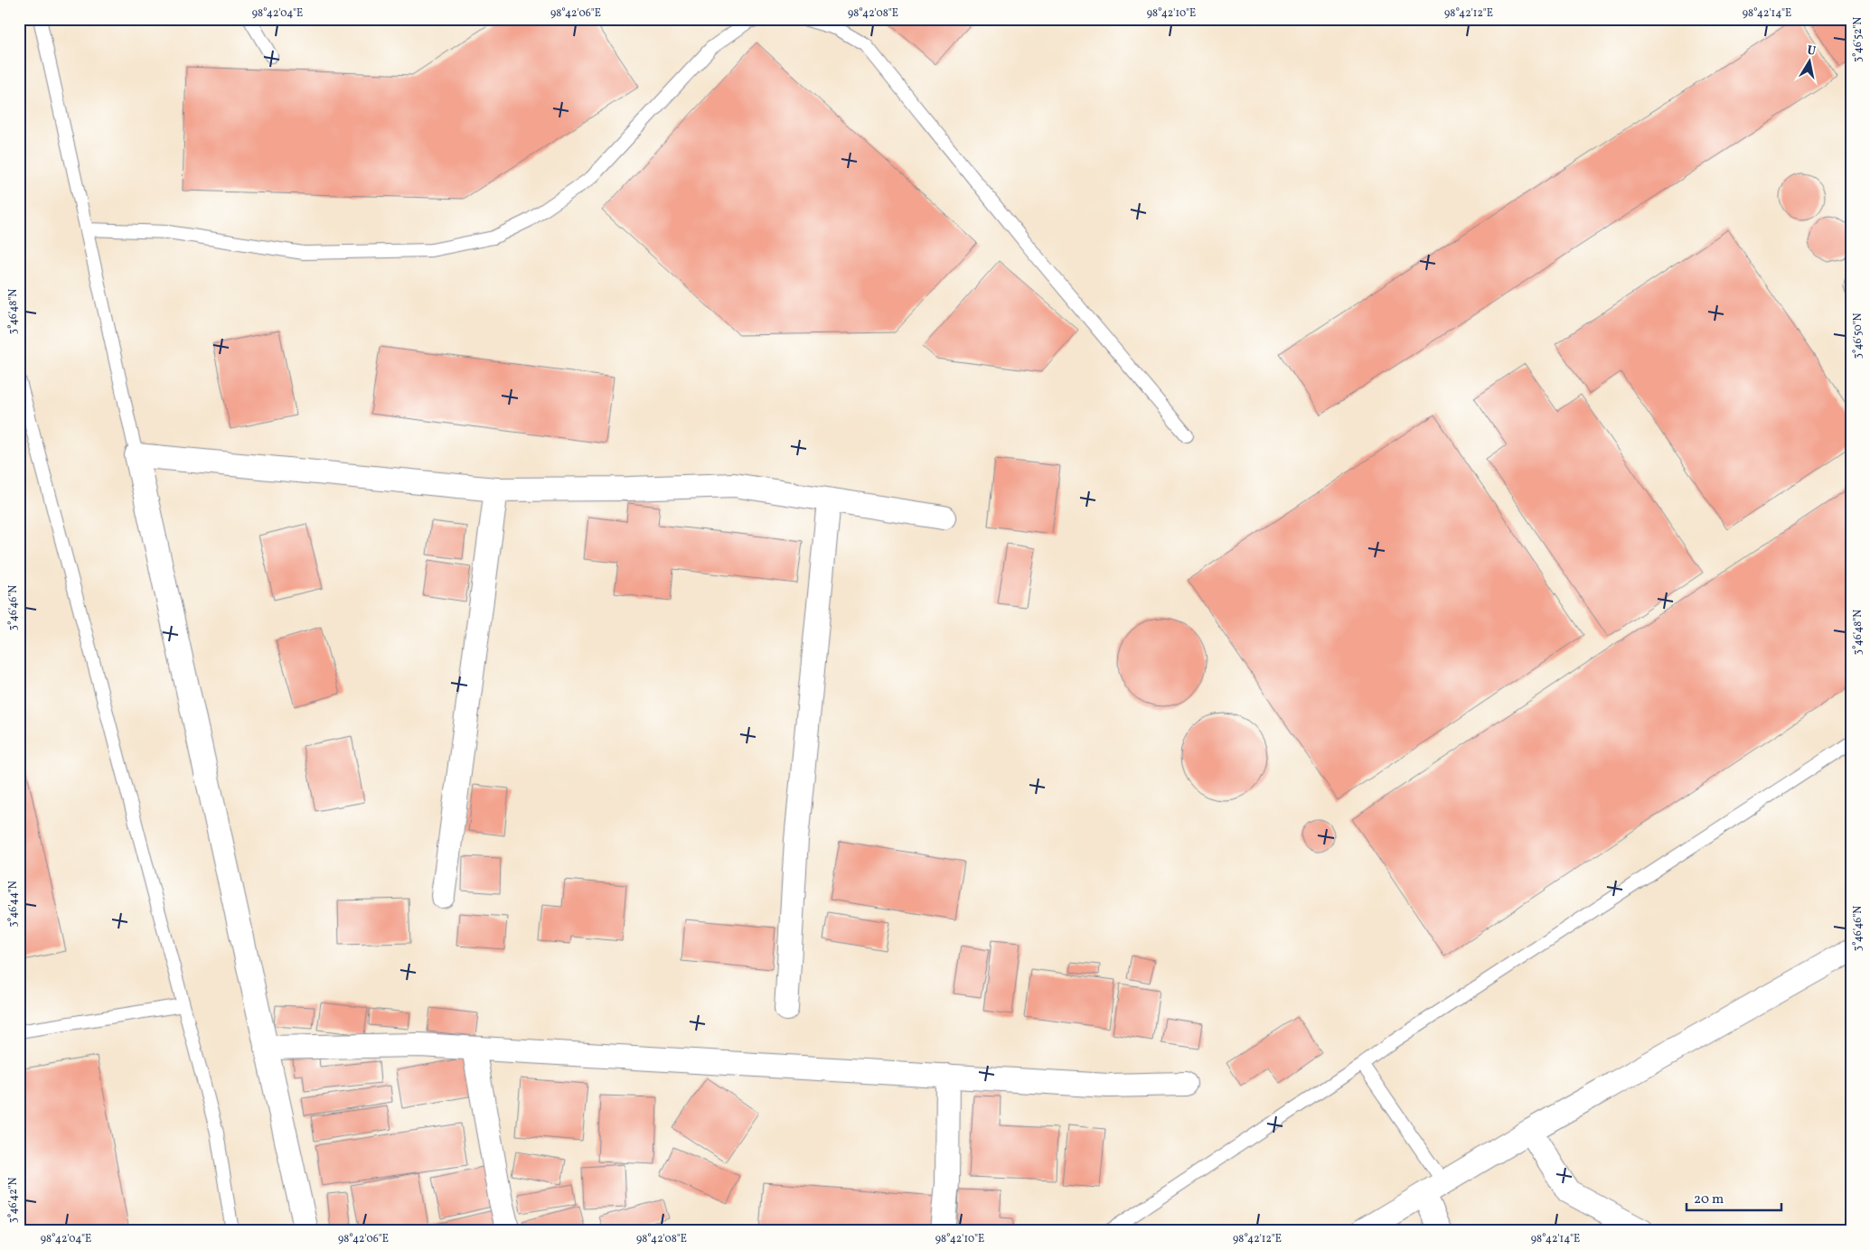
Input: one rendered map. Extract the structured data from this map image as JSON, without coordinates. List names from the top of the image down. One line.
{"scale_bar":"20 m","north":"top","coordinates":["98°42'04\"E","98°42'06\"E","98°42'08\"E","98°42'10\"E","98°42'12\"E","98°42'14\"E","3°46'52\"N","3°46'48\"N","3°46'50\"N","3°46'46\"N","3°46'44\"N","3°46'42\"N"]}
